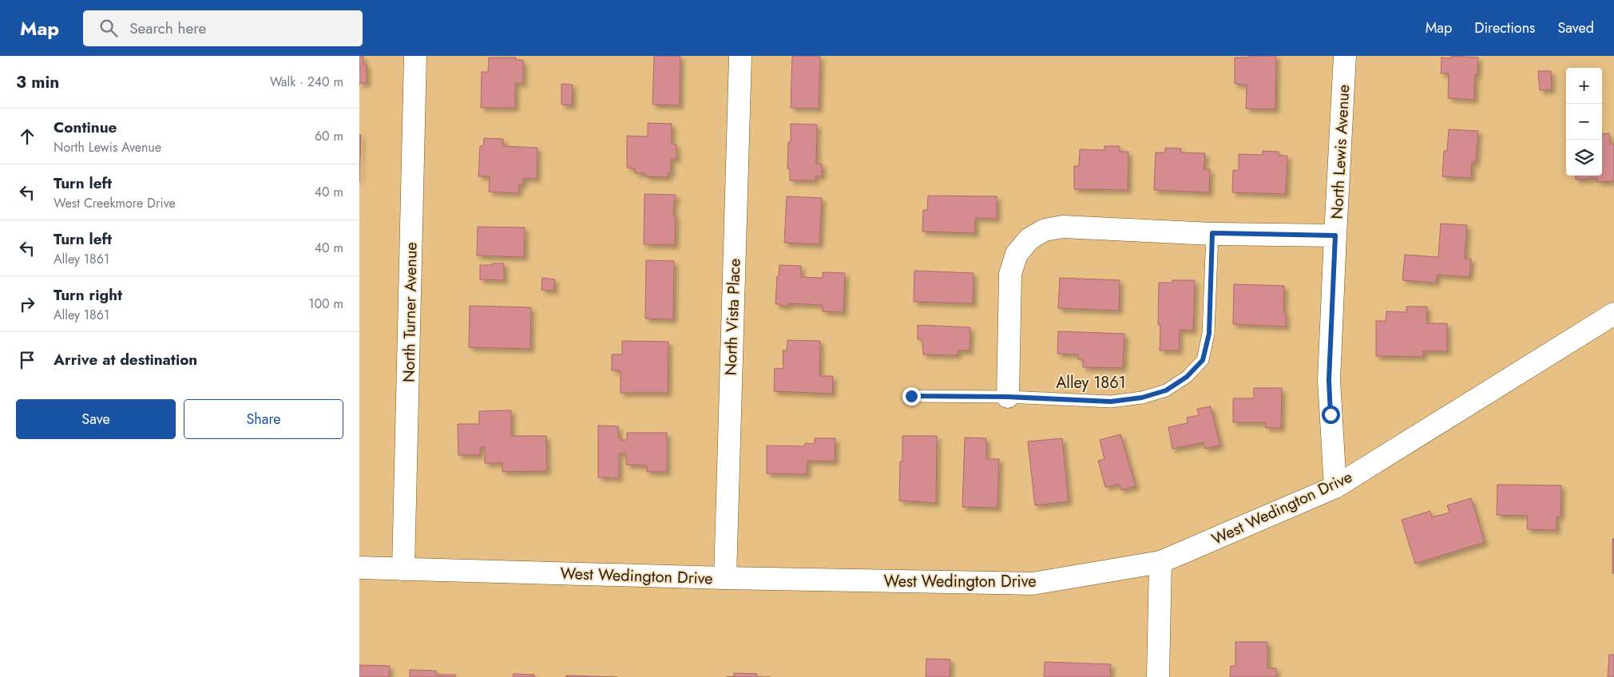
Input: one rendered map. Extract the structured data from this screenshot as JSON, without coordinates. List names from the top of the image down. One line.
{"streets":{"street":["North Lewis Avenue","North Turner Avenue","North Vista Place","West Wedington Drive"],"lane":["Alley 1861"]},"crossings":[["North Lewis Avenue","West Wedington Drive"],["North Turner Avenue","West Wedington Drive"],["North Vista Place","West Wedington Drive"]],"page":{"header":"Map","search":"Search here","nav":["Map","Directions","Saved"],"heading":["3 min","Walk · 240 m"],"map_buttons":["+","−"],"list":[["Continue","North Lewis Avenue","60 m"],["Turn left","West Creekmore Drive","40 m"],["Turn left","Alley 1861","40 m"],["Turn right","Alley 1861","100 m"],"Arrive at destination"],"buttons":["Save","Share"]}}
